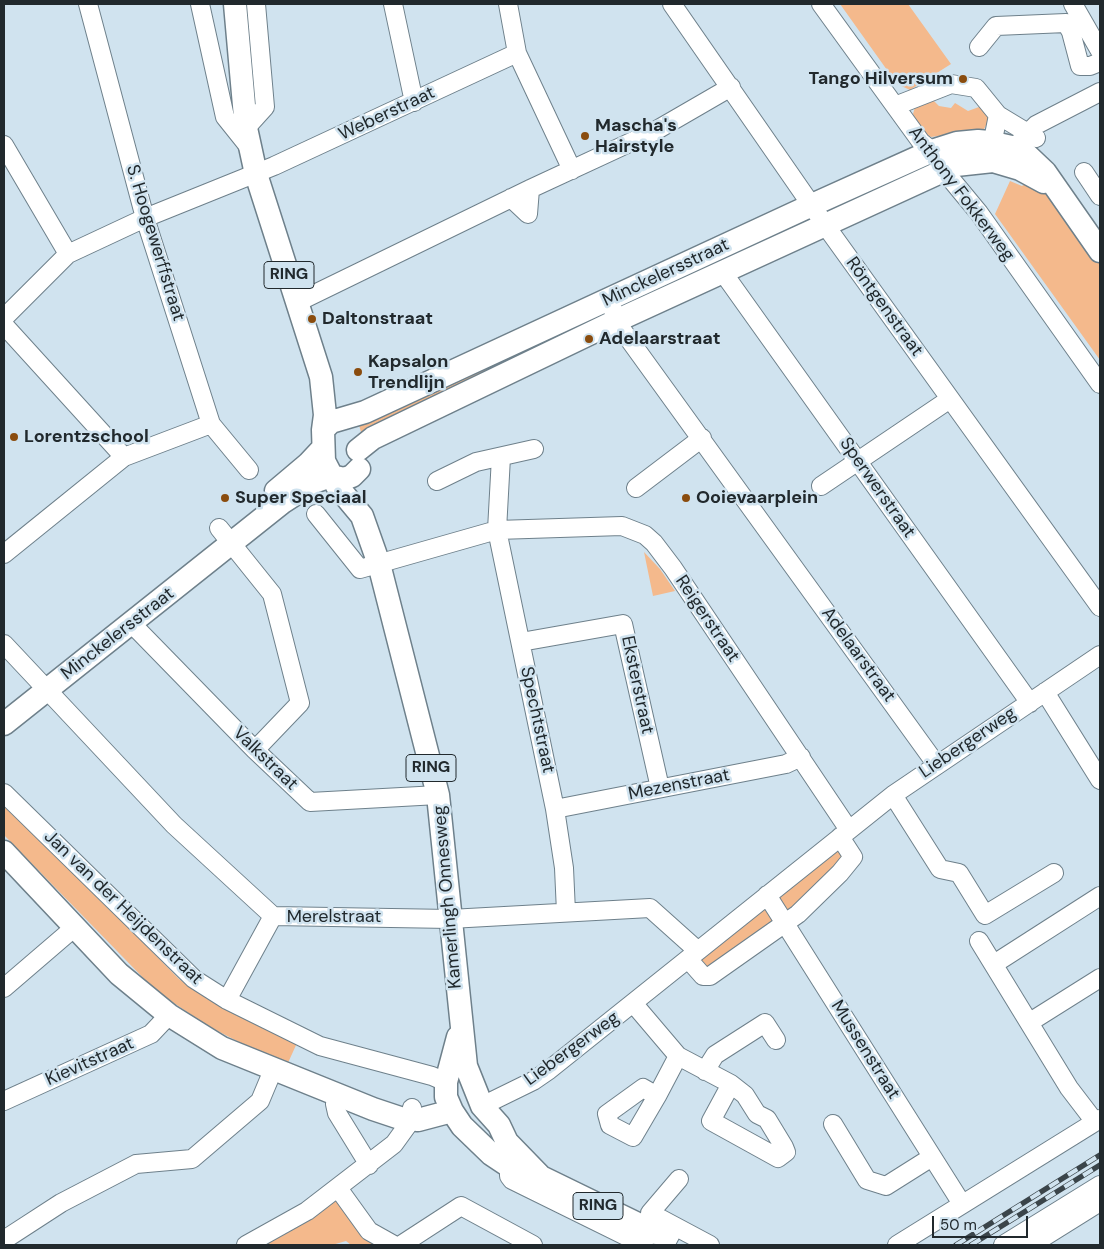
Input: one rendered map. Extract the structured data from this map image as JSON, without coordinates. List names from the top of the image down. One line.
{"streets":{"main road":["Minckelersstraat","RING","Kamerlingh Onnesweg"],"street":["Weberstraat","Anthony Fokkerweg","S. Hoogewerffstraat","Röntgenstraat","Sperwerstraat","Reigerstraat","Adelaarstraat","Eksterstraat","Spechtstraat","Liebergerweg","Valkstraat","Mezenstraat","Jan van der Heijdenstraat","Merelstraat","Mussenstraat","Kievitstraat"]},"crossings":[["Weberstraat","S. Hoogewerffstraat"],["Weberstraat","Kamerlingh Onnesweg"],["Anthony Fokkerweg","Minckelersstraat"],["Minckelersstraat","Röntgenstraat"],["Minckelersstraat","Sperwerstraat"],["Minckelersstraat","Adelaarstraat"],["Minckelersstraat","Valkstraat"],["Minckelersstraat","Kamerlingh Onnesweg"],["Minckelersstraat","Merelstraat"],["RING","Liebergerweg"],["RING","Kamerlingh Onnesweg"],["RING","Jan van der Heijdenstraat"],["Sperwerstraat","Liebergerweg"],["Reigerstraat","Spechtstraat"],["Reigerstraat","Liebergerweg"],["Reigerstraat","Mezenstraat"],["Reigerstraat","Kamerlingh Onnesweg"],["Adelaarstraat","Liebergerweg"],["Eksterstraat","Spechtstraat"],["Eksterstraat","Mezenstraat"],["Spechtstraat","Mezenstraat"],["Spechtstraat","Merelstraat"],["Liebergerweg","Merelstraat"],["Liebergerweg","Mussenstraat"],["Valkstraat","Kamerlingh Onnesweg"],["Kamerlingh Onnesweg","Jan van der Heijdenstraat"],["Kamerlingh Onnesweg","Merelstraat"]],"places":["Tango Hilversum","Mascha's Hairstyle","Daltonstraat","Adelaarstraat","Kapsalon Trendlijn","Lorentzschool","Super Speciaal","Ooievaarplein"],"scale_bar":"50 m"}
